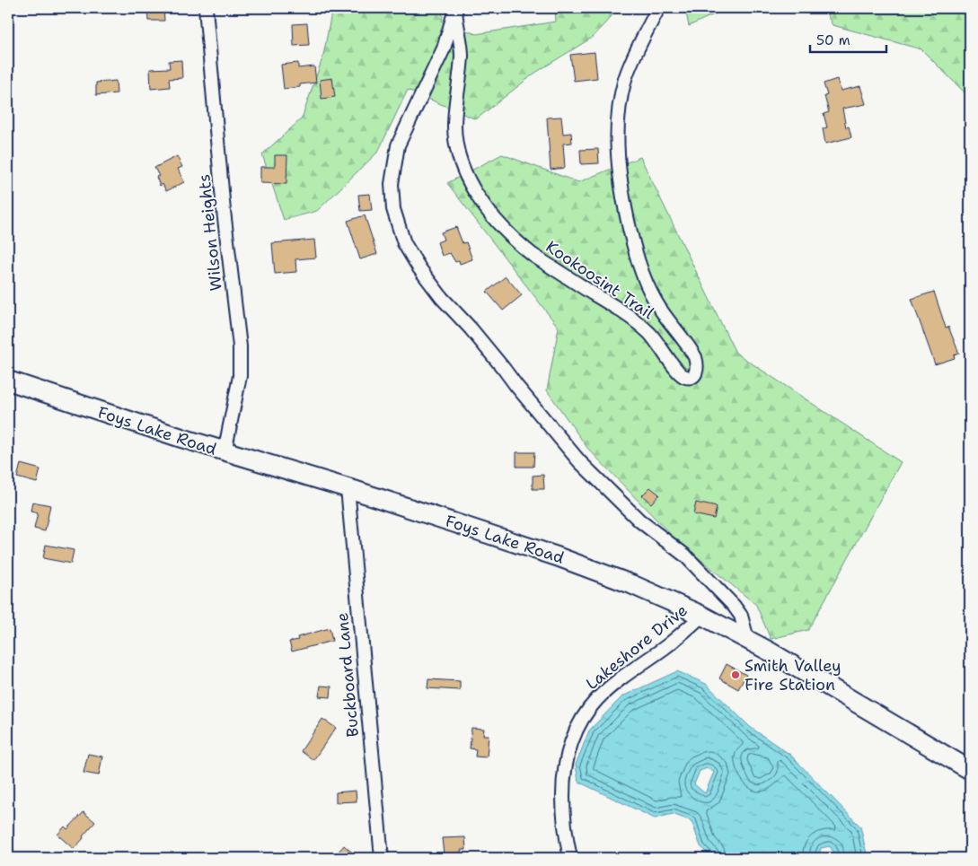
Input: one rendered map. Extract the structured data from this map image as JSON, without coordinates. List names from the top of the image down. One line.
{"streets":{"street":["Wilson Heights","Kookoosint Trail","Foys Lake Road","Lakeshore Drive","Buckboard Lane"]},"crossings":[["Wilson Heights","Foys Lake Road"],["Kookoosint Trail","Foys Lake Road"],["Foys Lake Road","Lakeshore Drive"],["Foys Lake Road","Buckboard Lane"]],"places":["Smith Valley Fire Station"],"scale_bar":"50 m"}
